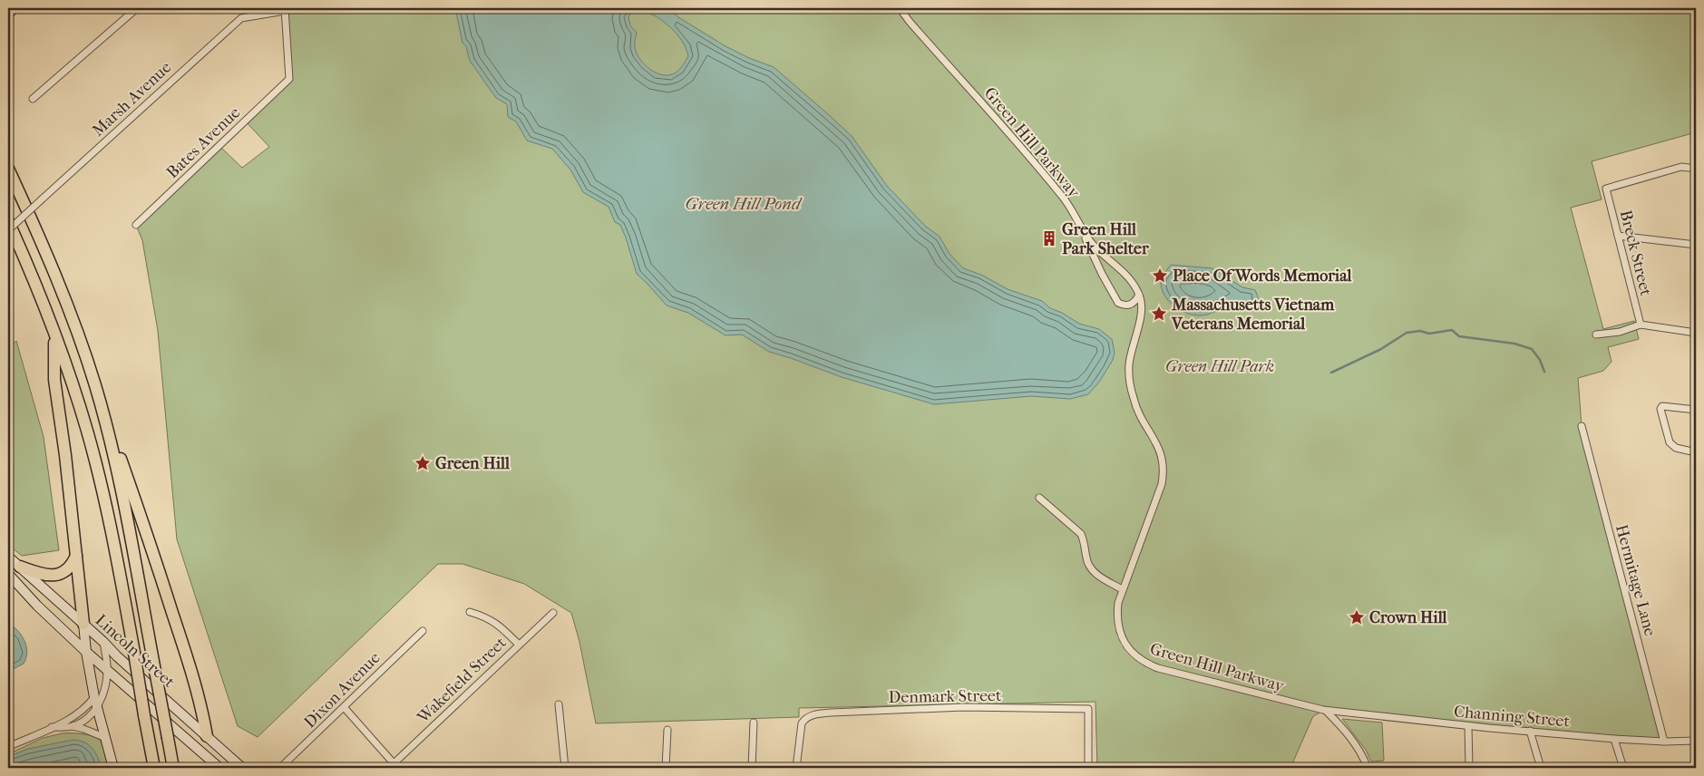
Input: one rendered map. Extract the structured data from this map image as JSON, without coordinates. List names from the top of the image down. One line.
{"streets":{"main road":["Lincoln Street"],"street":["Marsh Avenue","Bates Avenue","Green Hill Parkway","Breck Street","Hermitage Lane","Wakefield Street","Dixon Avenue","Denmark Street","Channing Street"]},"crossings":[["Marsh Avenue","Bates Avenue"],["Green Hill Parkway","Channing Street"],["Hermitage Lane","Channing Street"]],"water":["Green Hill Pond"],"parks":["Green Hill Park"],"places":{"building":["Green Hill Park Shelter"],"place":["Place Of Words Memorial","Massachusetts Vietnam Veterans Memorial","Green Hill","Crown Hill"]}}
